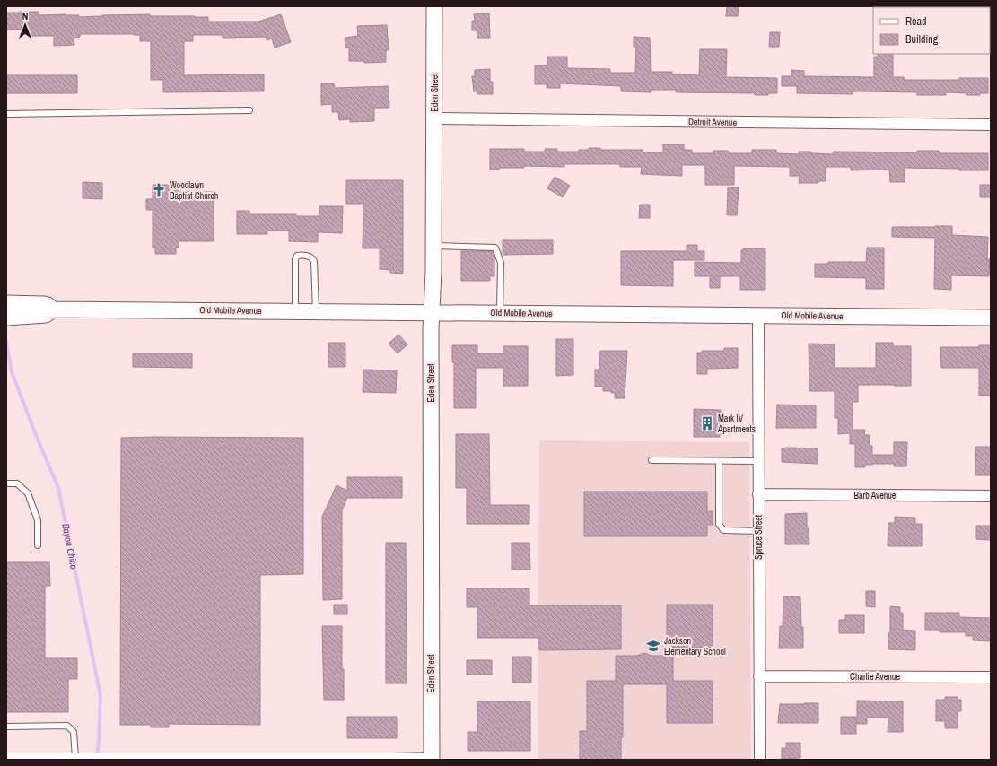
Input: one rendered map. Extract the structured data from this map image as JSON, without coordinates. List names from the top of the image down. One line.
{"streets":{"main road":["Eden Street","Old Mobile Avenue"],"street":["Detroit Avenue","Barb Avenue","Spruce Street","Charlie Avenue"]},"crossings":[["Eden Street","Detroit Avenue"],["Eden Street","Old Mobile Avenue"],["Old Mobile Avenue","Spruce Street"],["Barb Avenue","Spruce Street"],["Spruce Street","Charlie Avenue"]],"water":["Bayou Chico"],"places":{"church":["Woodlawn Baptist Church"],"building":["Mark IV Apartments"],"school or university":["Jackson Elementary School"]},"legend":["Road","Building"],"north":"top"}
